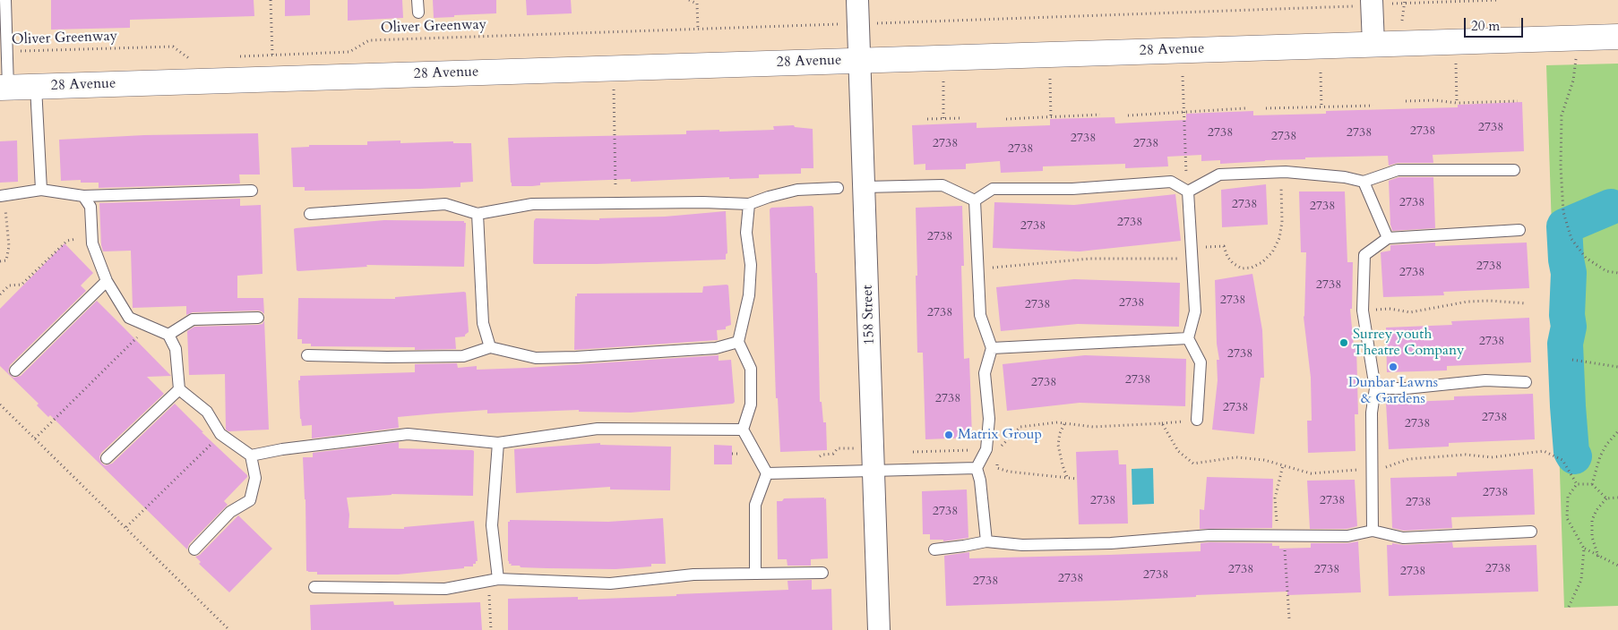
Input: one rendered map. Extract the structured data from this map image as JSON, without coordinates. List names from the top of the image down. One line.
{"streets":{"street":["28 Avenue","158 Street"],"path":["Oliver Greenway"]},"crossings":[["28 Avenue","158 Street"]],"places":["Surrey youth Theatre Company","Dunbar Lawns & Gardens","Matrix Group"],"house_numbers":["2738","2738","2738","2738","2738","2738","2738","2738","2738","2738","2738","2738","2738","2738","2738","2738","2738","2738","2738","2738","2738","2738","2738","2738","2738","2738","2738","2738","2738","2738","2738","2738","2738","2738","2738","2738","2738","2738","2738","2738","2738","2738"],"scale_bar":"20 m"}
